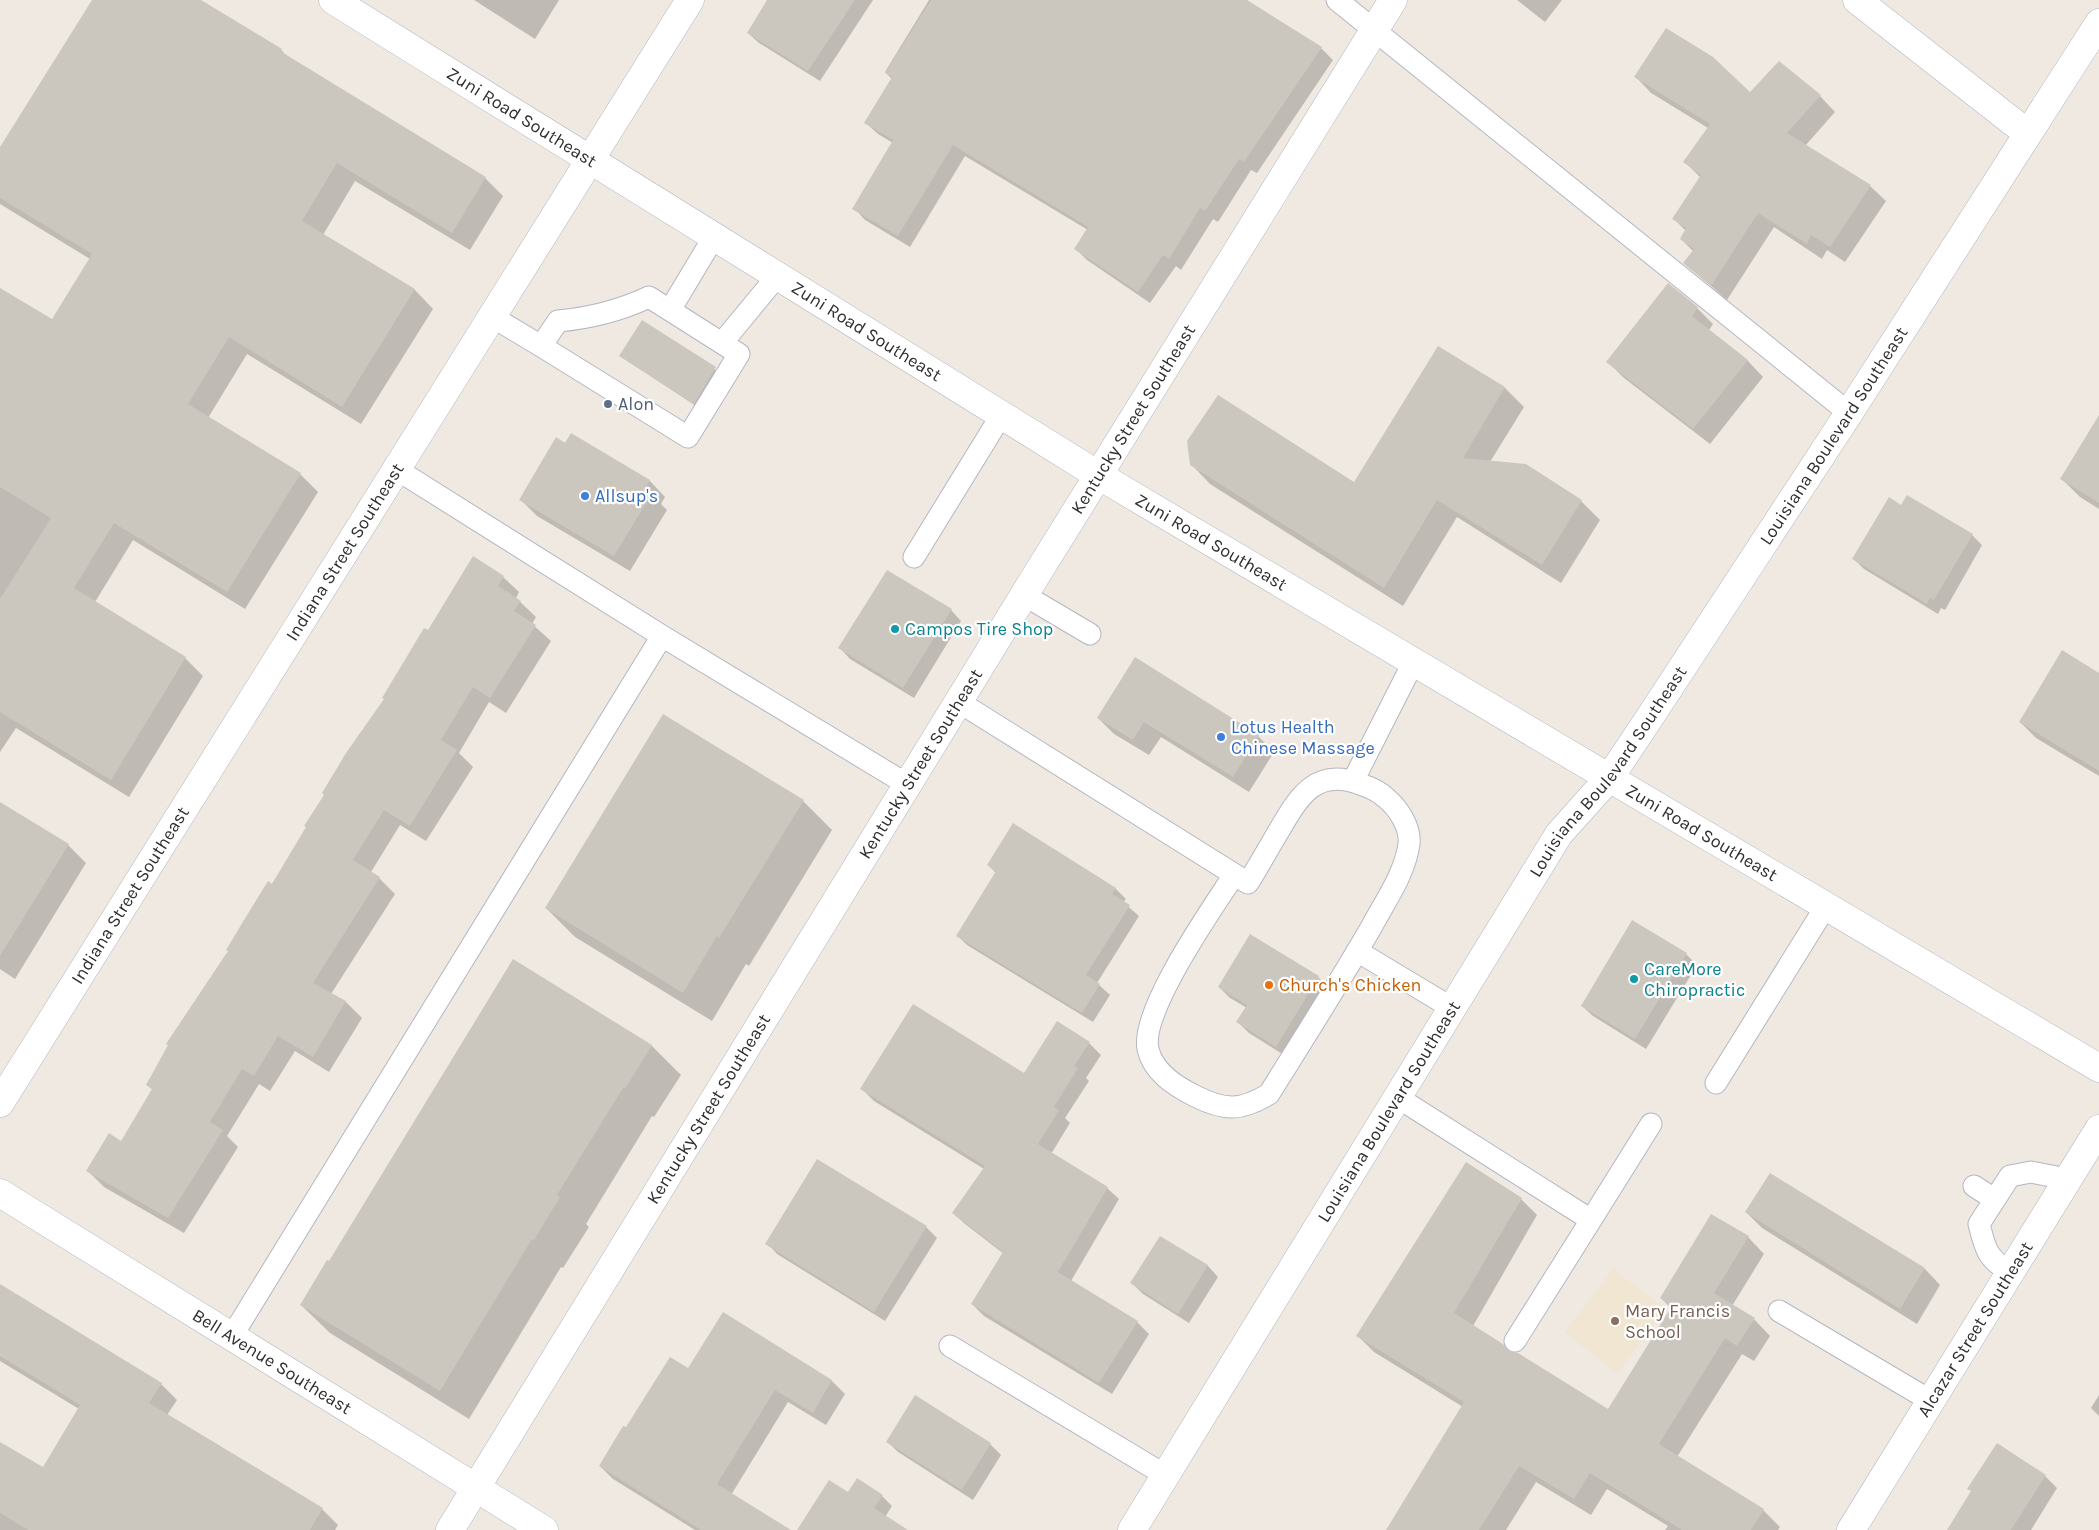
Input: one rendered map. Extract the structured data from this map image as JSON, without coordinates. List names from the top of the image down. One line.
{"streets":{"street":["Zuni Road Southeast","Kentucky Street Southeast","Louisiana Boulevard Southeast","Indiana Street Southeast","Alcazar Street Southeast","Bell Avenue Southeast"]},"crossings":[["Zuni Road Southeast","Kentucky Street Southeast"],["Zuni Road Southeast","Louisiana Boulevard Southeast"],["Zuni Road Southeast","Indiana Street Southeast"],["Kentucky Street Southeast","Bell Avenue Southeast"]],"places":["Alon","Allsup's","Campos Tire Shop","Lotus Health Chinese Massage","CareMore Chiropractic","Church's Chicken","Mary Francis School"]}
